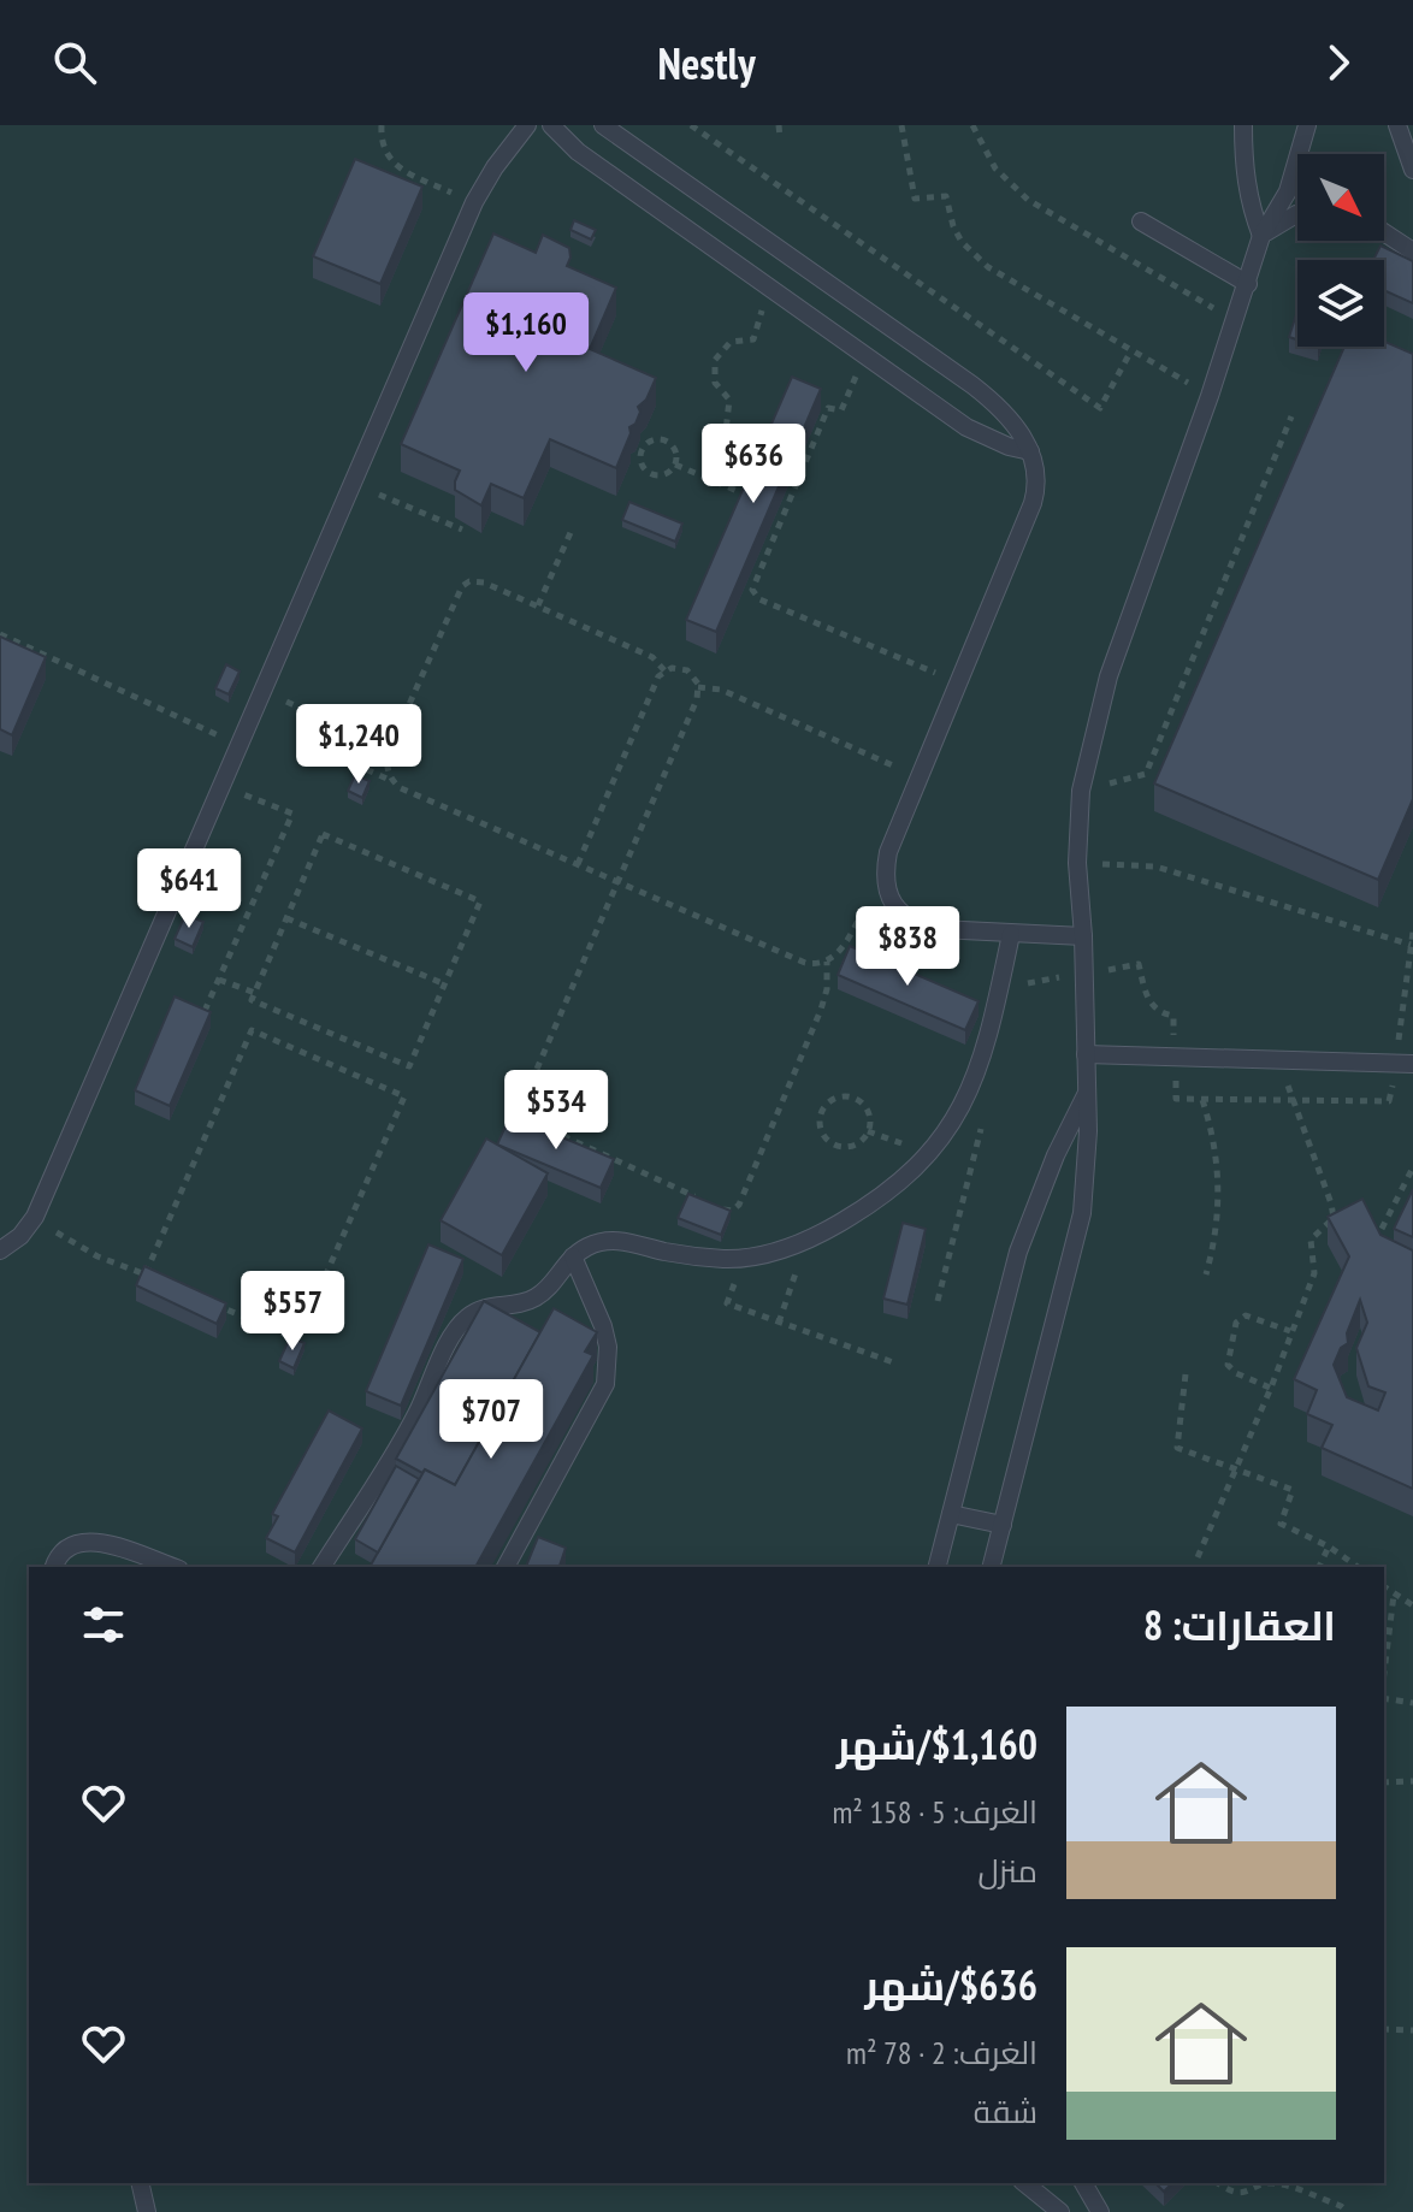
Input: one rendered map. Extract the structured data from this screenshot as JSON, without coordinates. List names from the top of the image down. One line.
{"north":"bottom right","page":{"header":"Nestly","price":["$1,160","$636","$1,240","$641","$838","$534","$557","$707"],"heading":"العقارات: 8","list":[{"name":"$1,160/شهر","note":"الغرف: 5 · 158 m² · منزل"},{"name":"$636/شهر","note":"الغرف: 2 · 78 m² · شقة"}]}}
